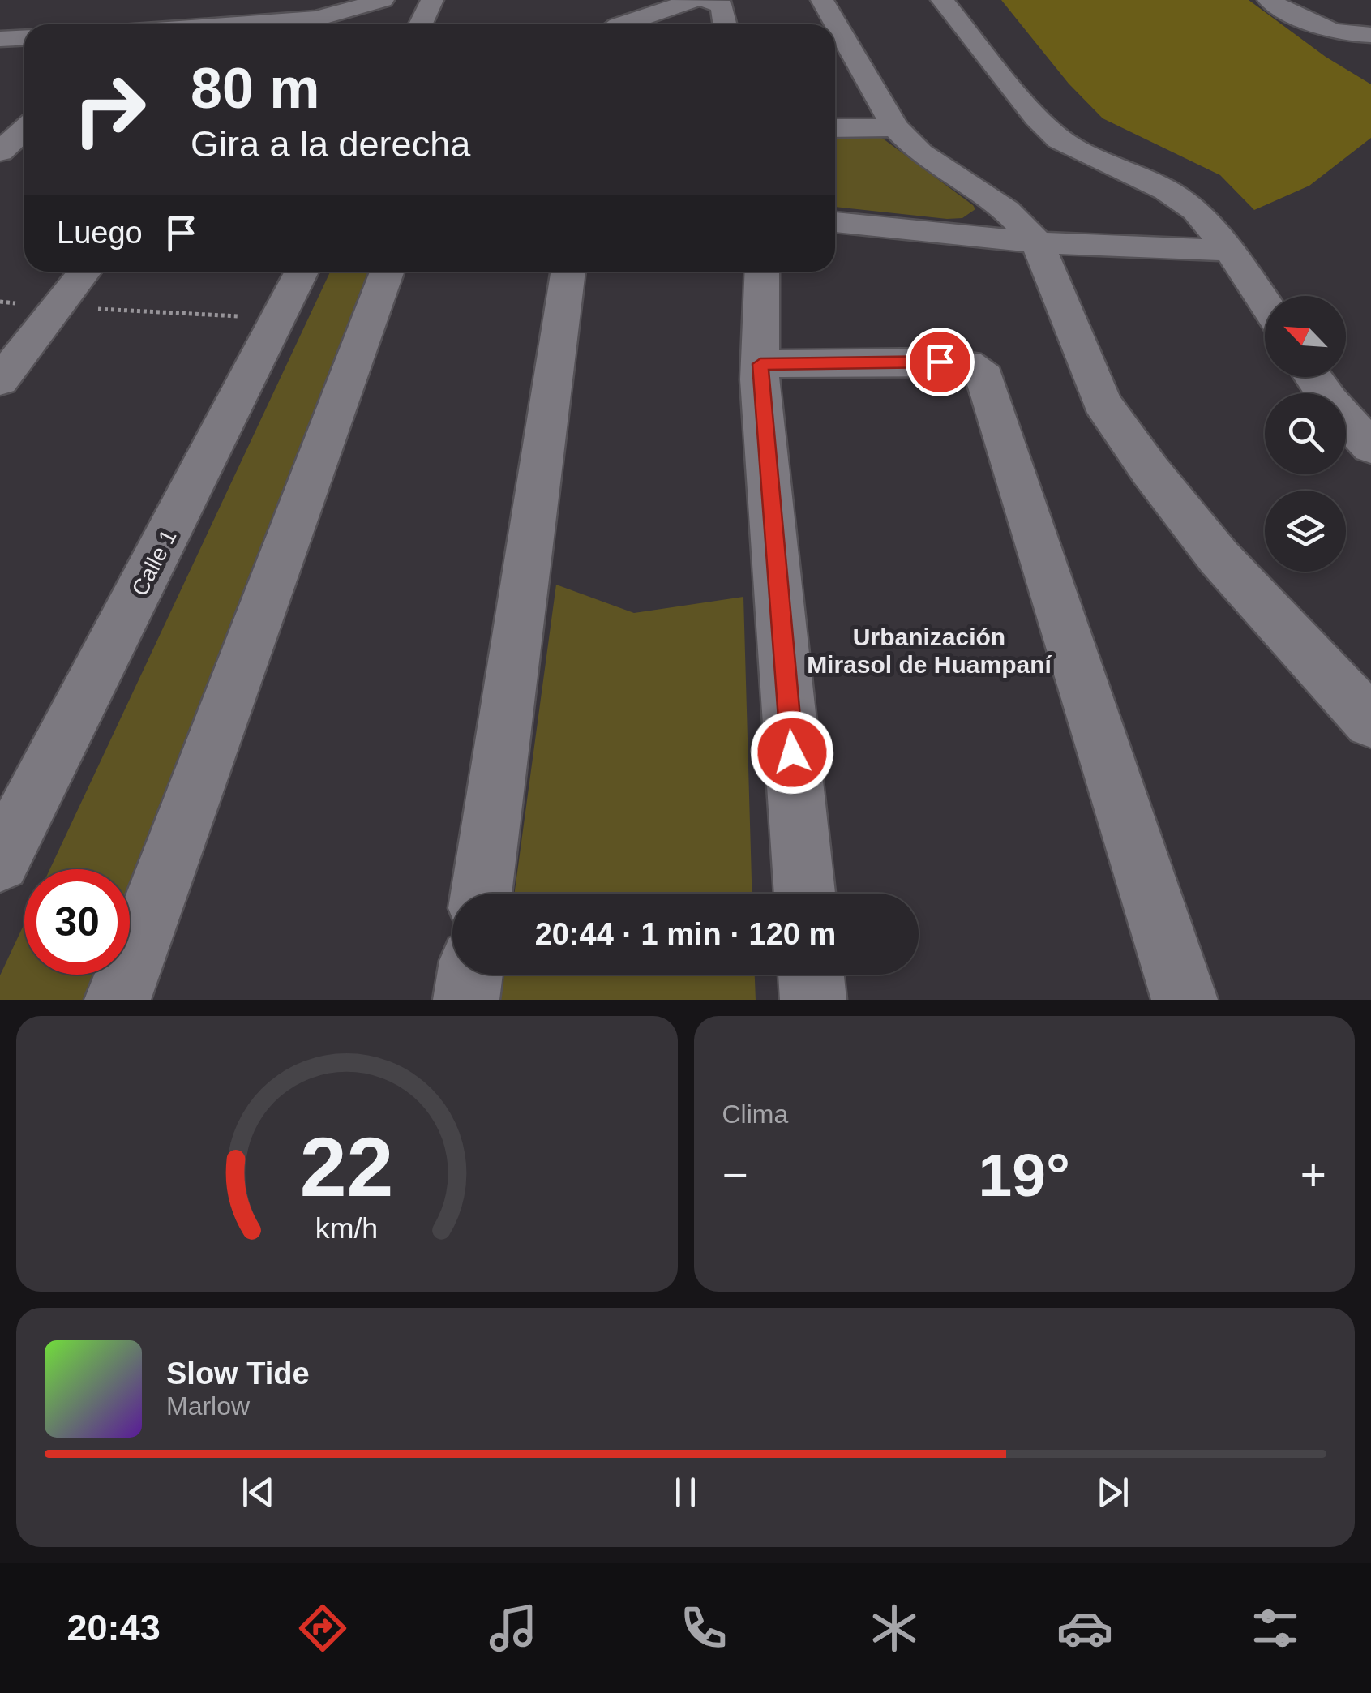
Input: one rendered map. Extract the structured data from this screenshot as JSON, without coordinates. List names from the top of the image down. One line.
{"streets":{"street":["Calle 1"]},"districts":["Urbanización Mirasol de Huampaní"],"north":"top left","page":{"turn":["80 m","Gira a la derecha"],"then":"Luego","limit":"30","trip":"20:44 · 1 min · 120 m","tile":"Clima","heat":["−","19°","+"],"song":["Slow Tide","Marlow"],"tabs":"20:43","gauge":["22","km/h"]}}
